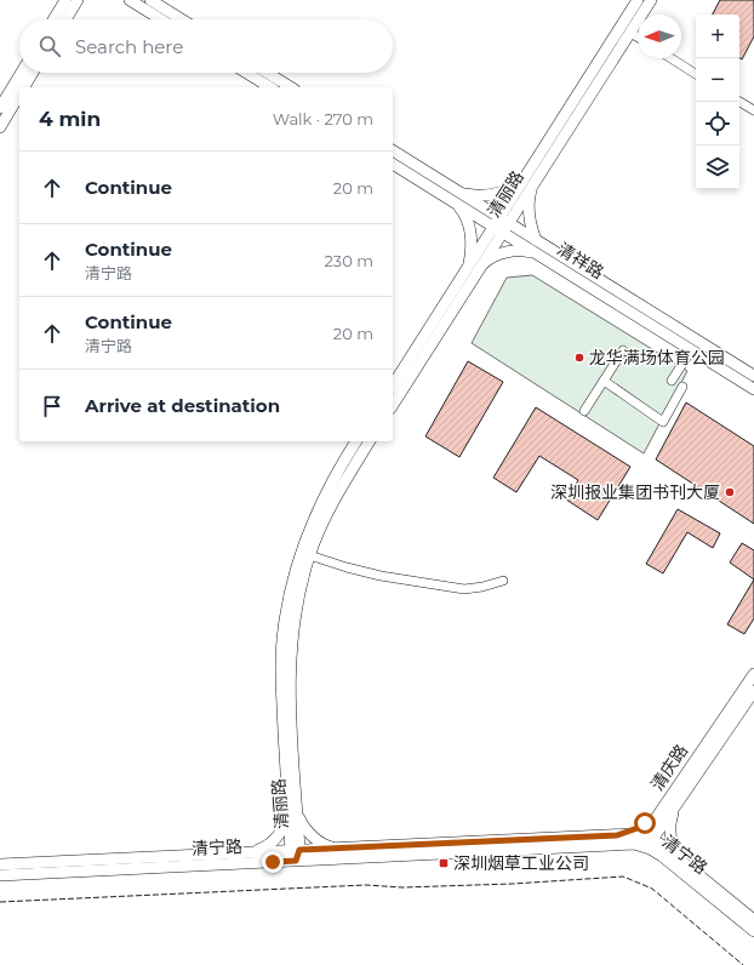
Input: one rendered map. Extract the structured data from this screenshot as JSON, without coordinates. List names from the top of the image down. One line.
{"streets":{"street":["清丽路","清祥路","清庆路","清宁路"]},"crossings":[["清丽路","清祥路"],["清丽路","清宁路"],["清庆路","清宁路"]],"places":{"other":["龙华满场体育公园","深圳报业集团书刊大厦"],"transit":["深圳烟草工业公司"]},"north":"left","page":{"map_buttons":["+","−"],"search":"Search here","heading":["4 min","Walk · 270 m"],"list":[["Continue","20 m"],["Continue","清宁路","230 m"],["Continue","清宁路","20 m"],"Arrive at destination"]}}
